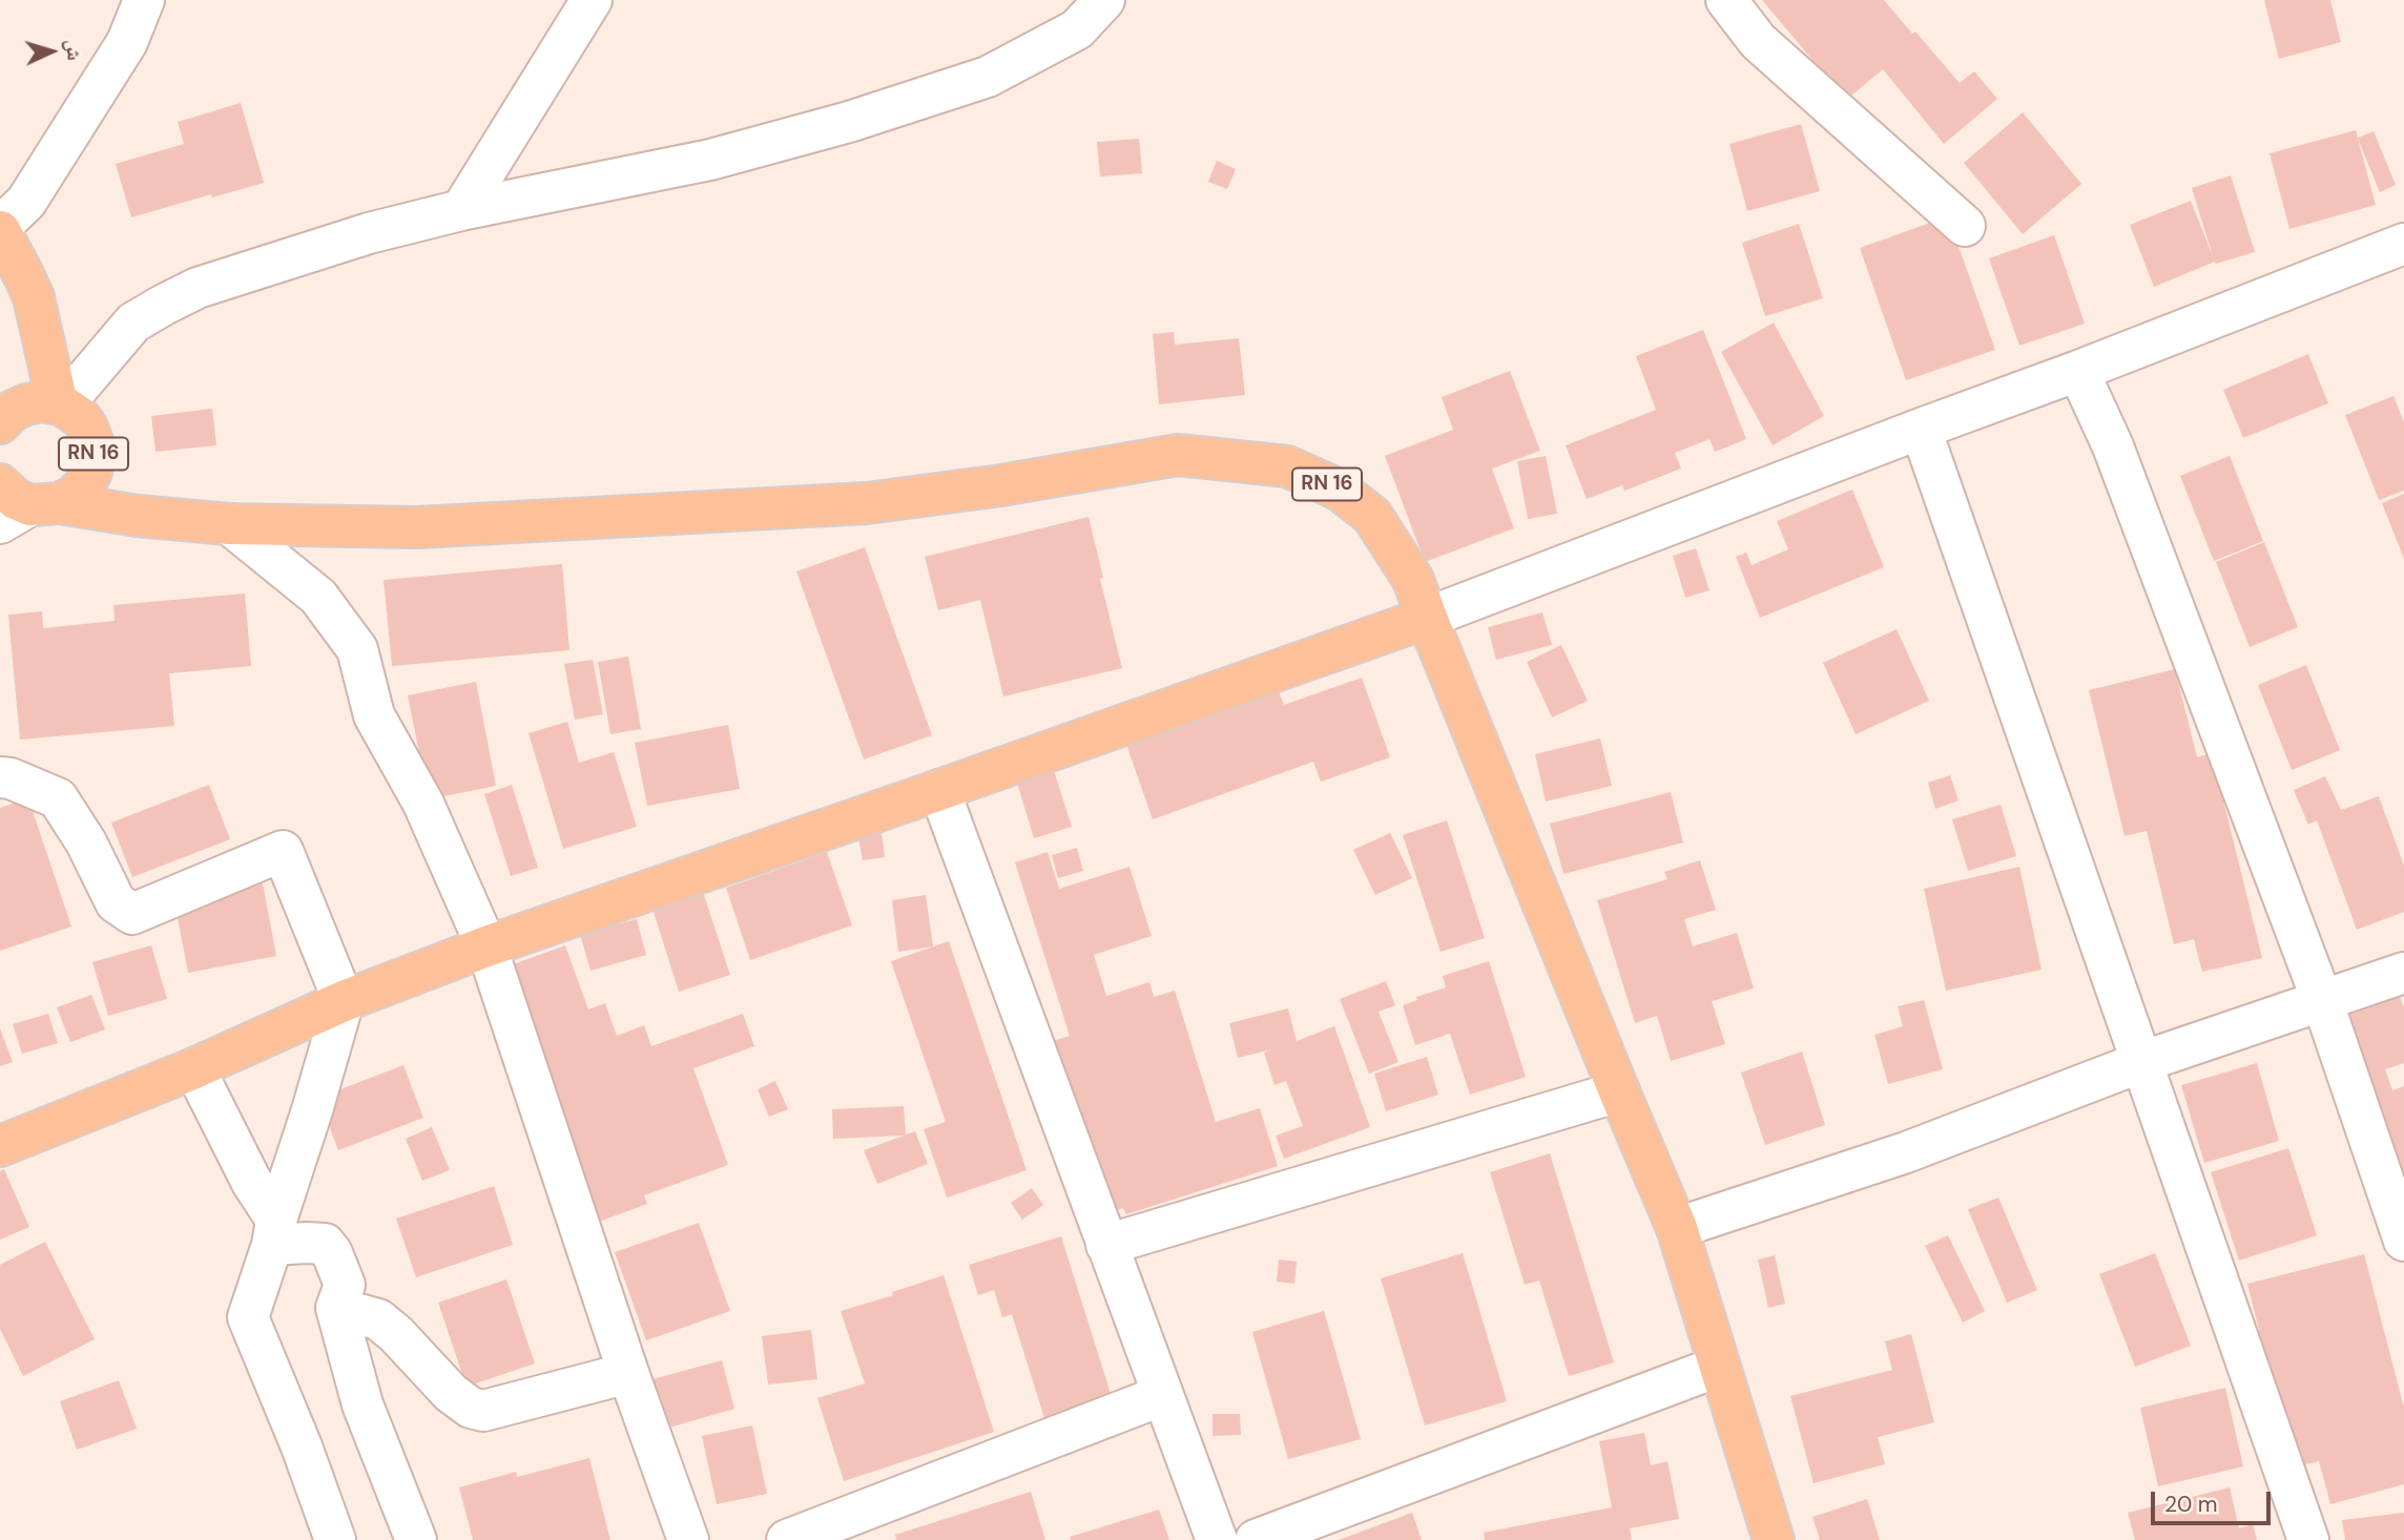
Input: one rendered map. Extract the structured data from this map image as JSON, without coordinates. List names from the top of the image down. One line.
{"streets":{"main road":["RN 16"]},"scale_bar":"20 m","north":"right"}
